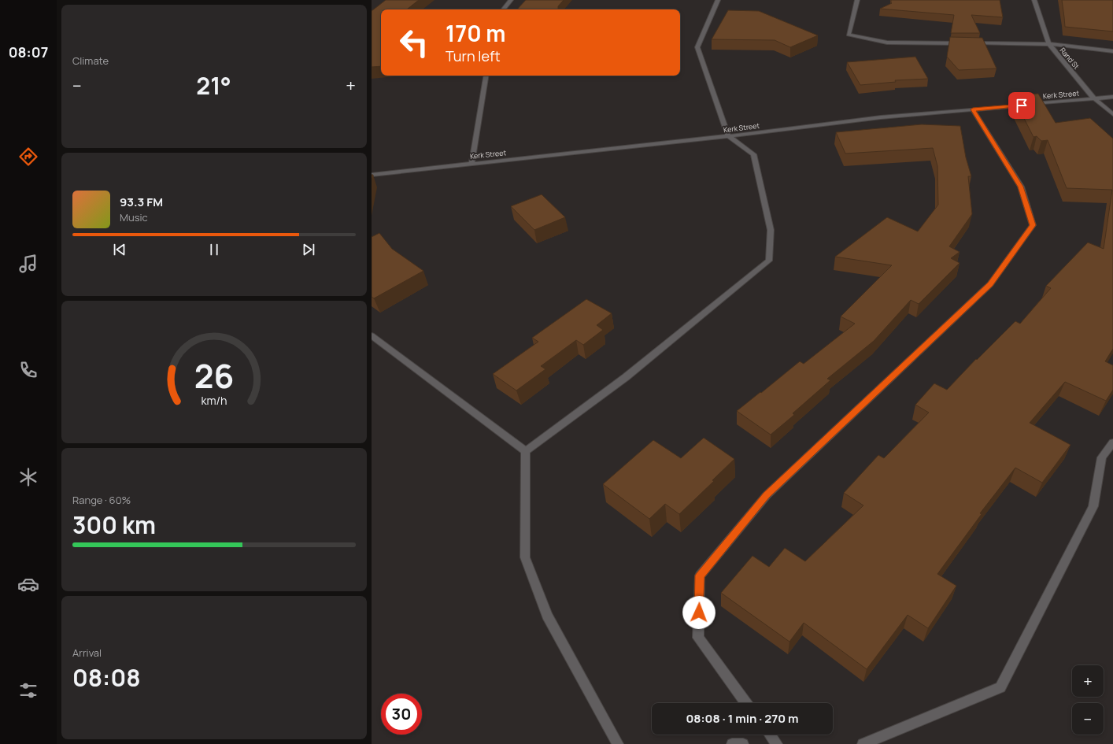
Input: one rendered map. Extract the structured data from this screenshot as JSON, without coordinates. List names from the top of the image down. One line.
{"streets":{"street":["Rand St","Kerk Street"]},"crossings":[["Rand St","Kerk Street"]],"page":{"tabs":"08:07","tile":["Climate",["Range · 60%","300 km"],["Arrival","08:08"]],"turn":["170 m","Turn left"],"heat":["−","21°","+"],"song":["93.3 FM","Music"],"map_buttons":["+","−"],"limit":"30","trip":"08:08 · 1 min · 270 m","gauge":["26","km/h"]}}
